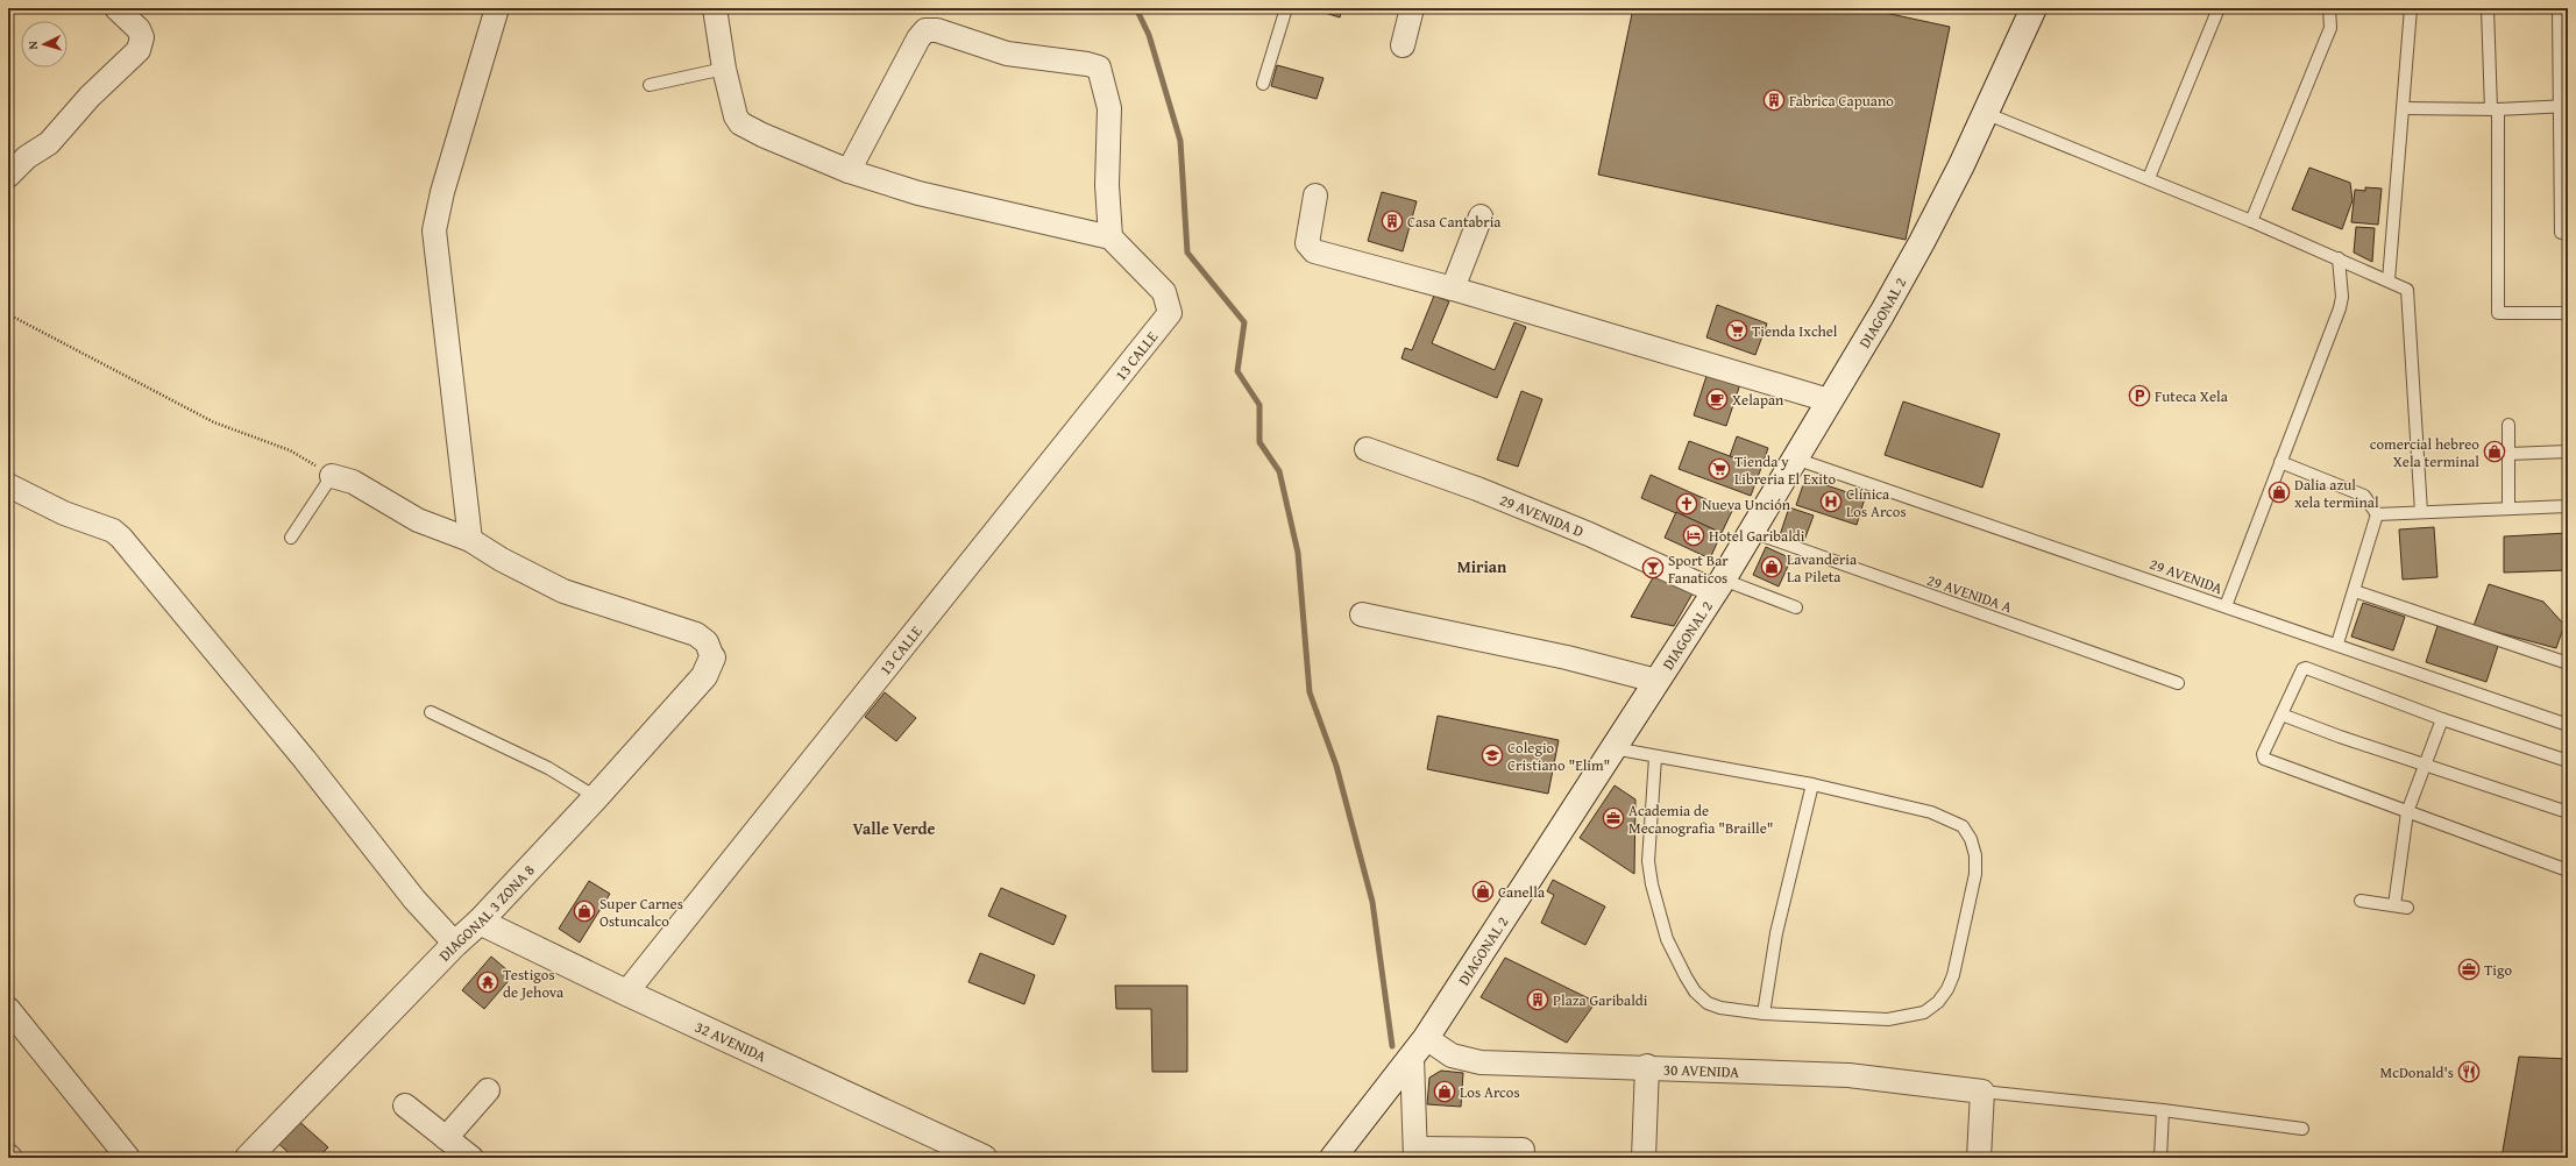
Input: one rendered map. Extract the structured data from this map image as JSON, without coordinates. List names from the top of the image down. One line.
{"streets":{"main road":["DIAGONAL 2","DIAGONAL 3 ZONA 8","32 AVENIDA"],"street":["13 CALLE","29 AVENIDA D","30 AVENIDA"],"lane":["29 AVENIDA","29 AVENIDA A"]},"crossings":[["DIAGONAL 2","29 AVENIDA D"],["DIAGONAL 2","29 AVENIDA"],["DIAGONAL 2","29 AVENIDA A"],["DIAGONAL 2","30 AVENIDA"],["13 CALLE","32 AVENIDA"],["DIAGONAL 3 ZONA 8","32 AVENIDA"]],"districts":["Mirian","Valle Verde"],"places":{"building":["Fabrica Capuano","Casa Cantabria","Plaza Garibaldi"],"supermarket":["Tienda Ixchel","Tienda y Libreria El Exito"],"parking":["Futeca Xela"],"cafe":["Xelapan"],"shop":["comercial hebreo Xela terminal","Dalia azul xela terminal","Lavanderia La Pileta","Canella","Super Carnes Ostuncalco","Los Arcos"],"hospital":["Clínica Los Arcos"],"church":["Nueva Unción"],"hotel":["Hotel Garibaldi"],"bar":["Sport Bar Fanaticos"],"school or university":["Colegio Cristiano \"Elim\""],"office":["Academia de Mecanografia \"Braille\"","Tigo"],"temple":["Testigos de Jehova"],"restaurant":["McDonald's"]},"north":"left"}
